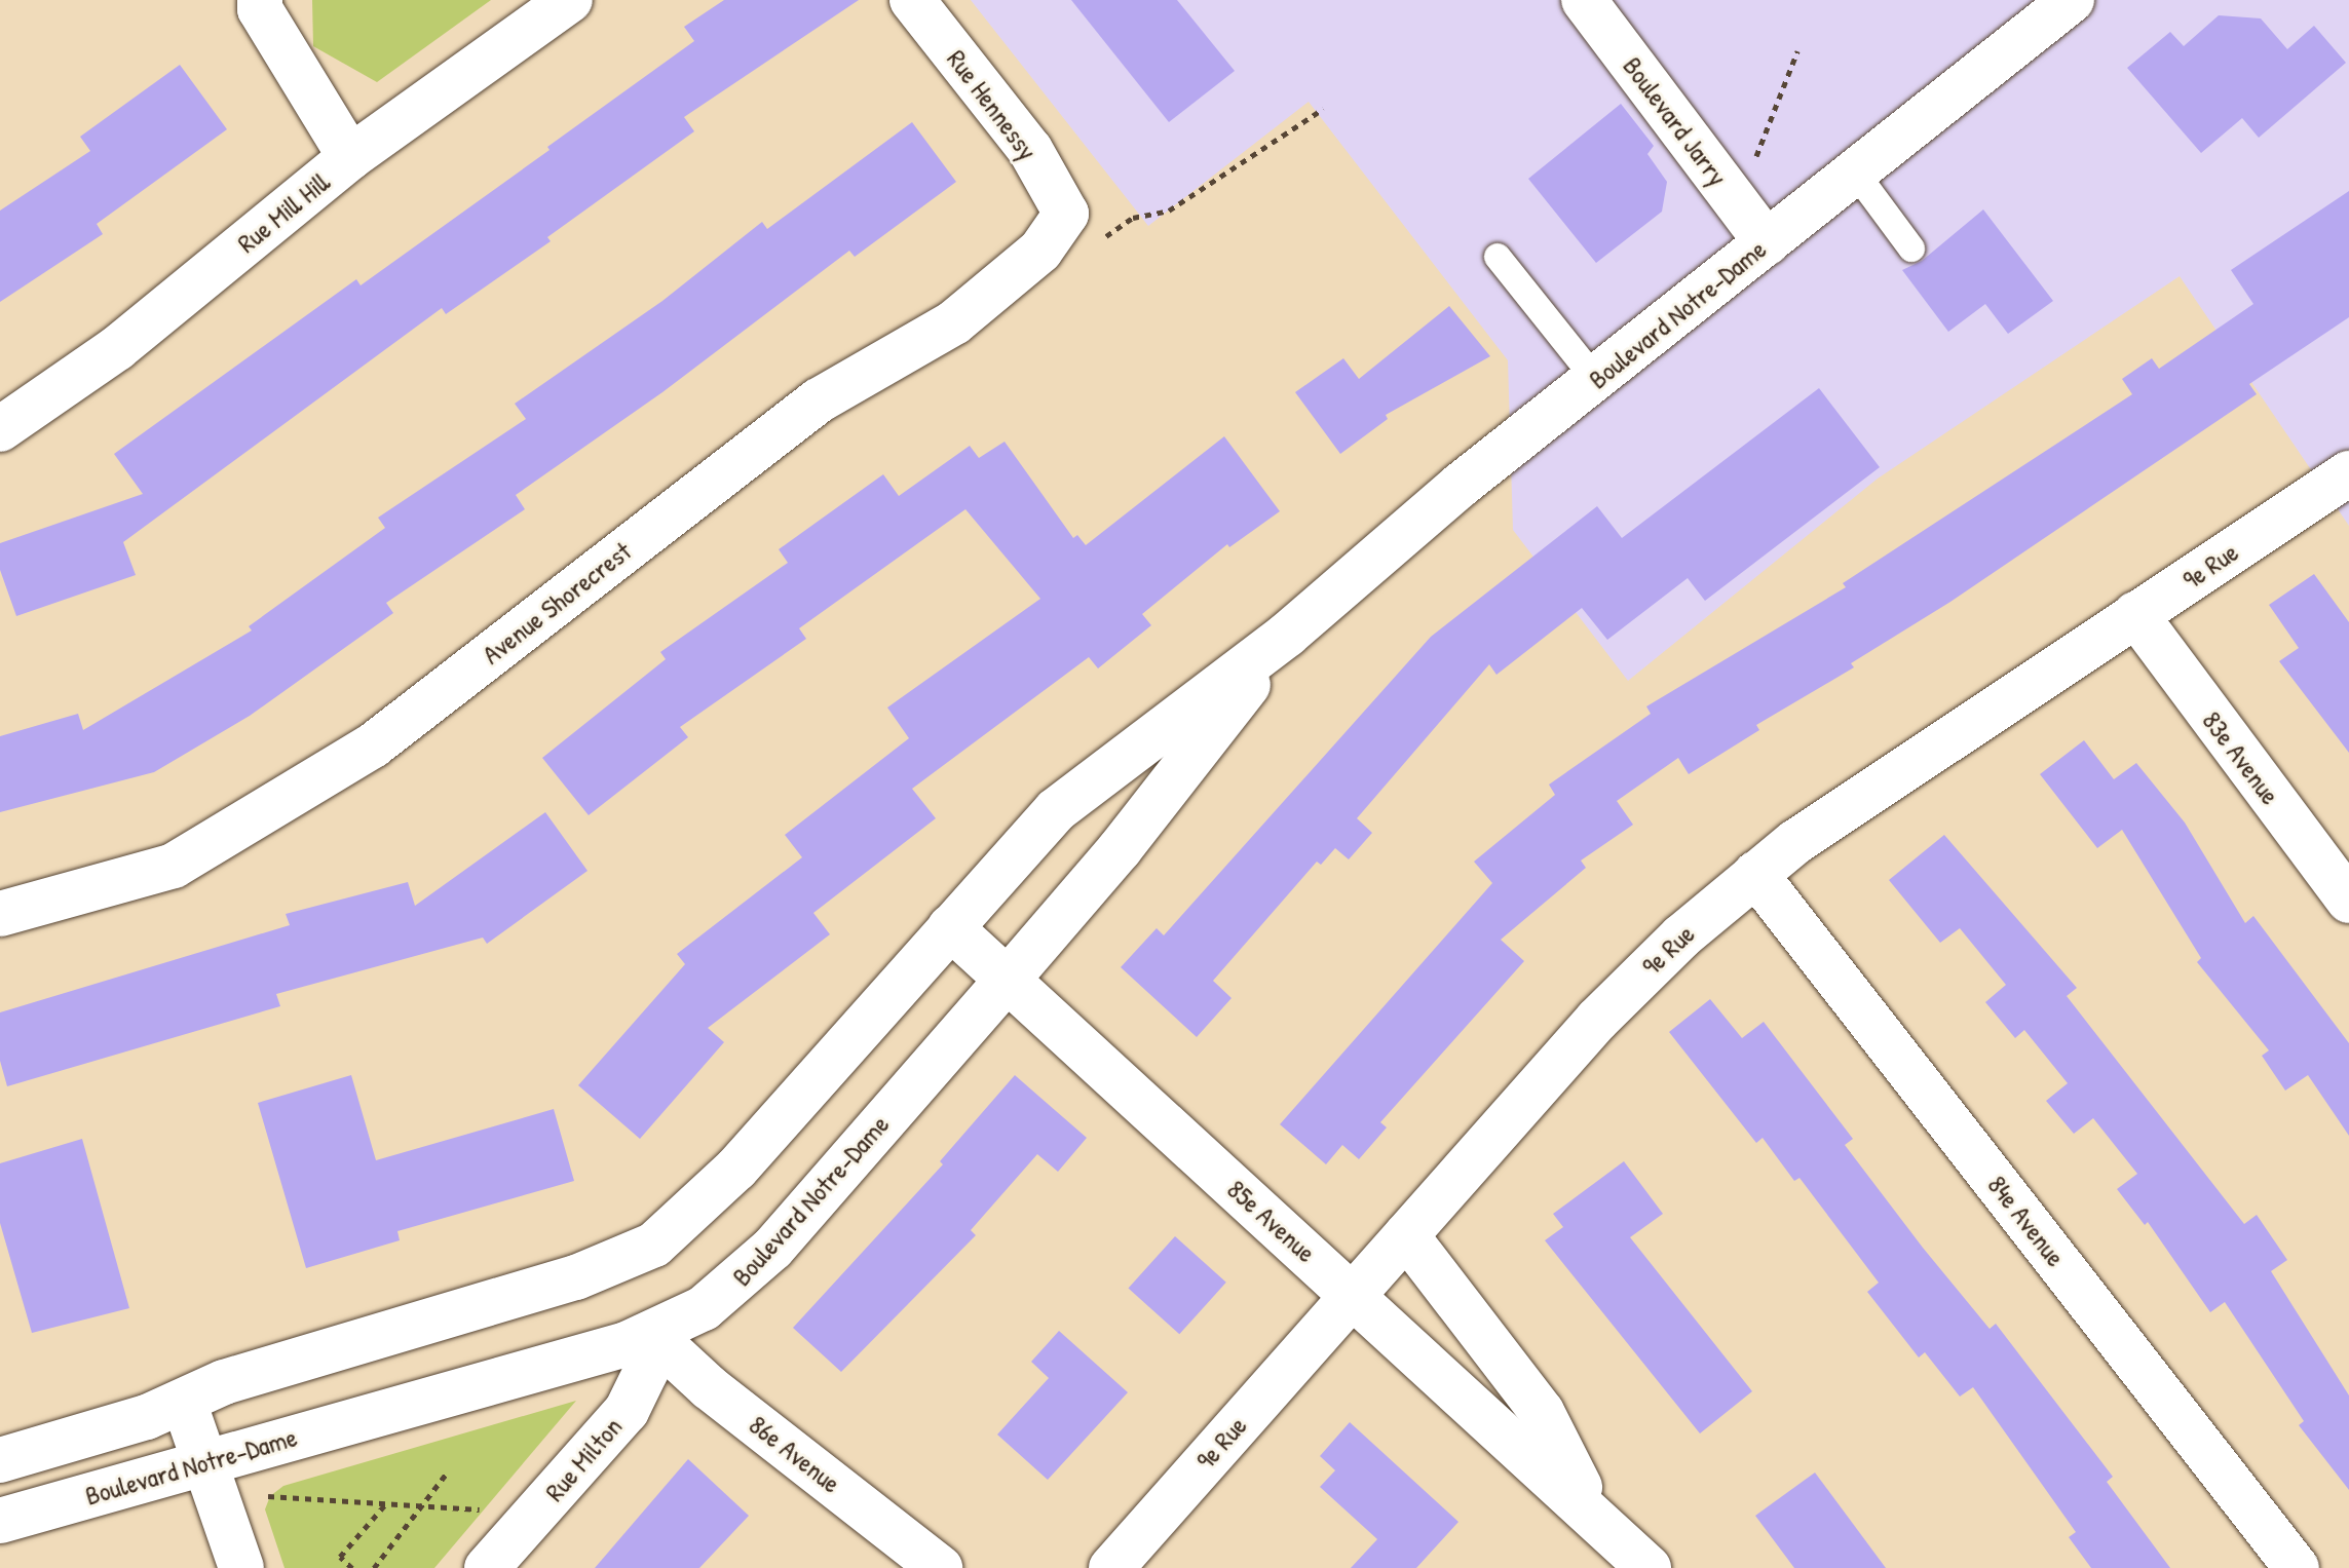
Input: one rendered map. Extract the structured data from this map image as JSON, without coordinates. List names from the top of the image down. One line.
{"streets":{"street":["Rue Hennessy","Boulevard Jarry","Rue Mill Hill","Boulevard Notre-Dame","9e Rue","Avenue Shorecrest","83e Avenue","85e Avenue","84e Avenue","86e Avenue","Rue Milton"]},"crossings":[["Rue Hennessy","Avenue Shorecrest"],["Boulevard Jarry","Boulevard Notre-Dame"],["Boulevard Notre-Dame","85e Avenue"],["Boulevard Notre-Dame","86e Avenue"],["Boulevard Notre-Dame","Rue Milton"],["9e Rue","83e Avenue"],["9e Rue","85e Avenue"],["9e Rue","84e Avenue"],["86e Avenue","Rue Milton"]]}
